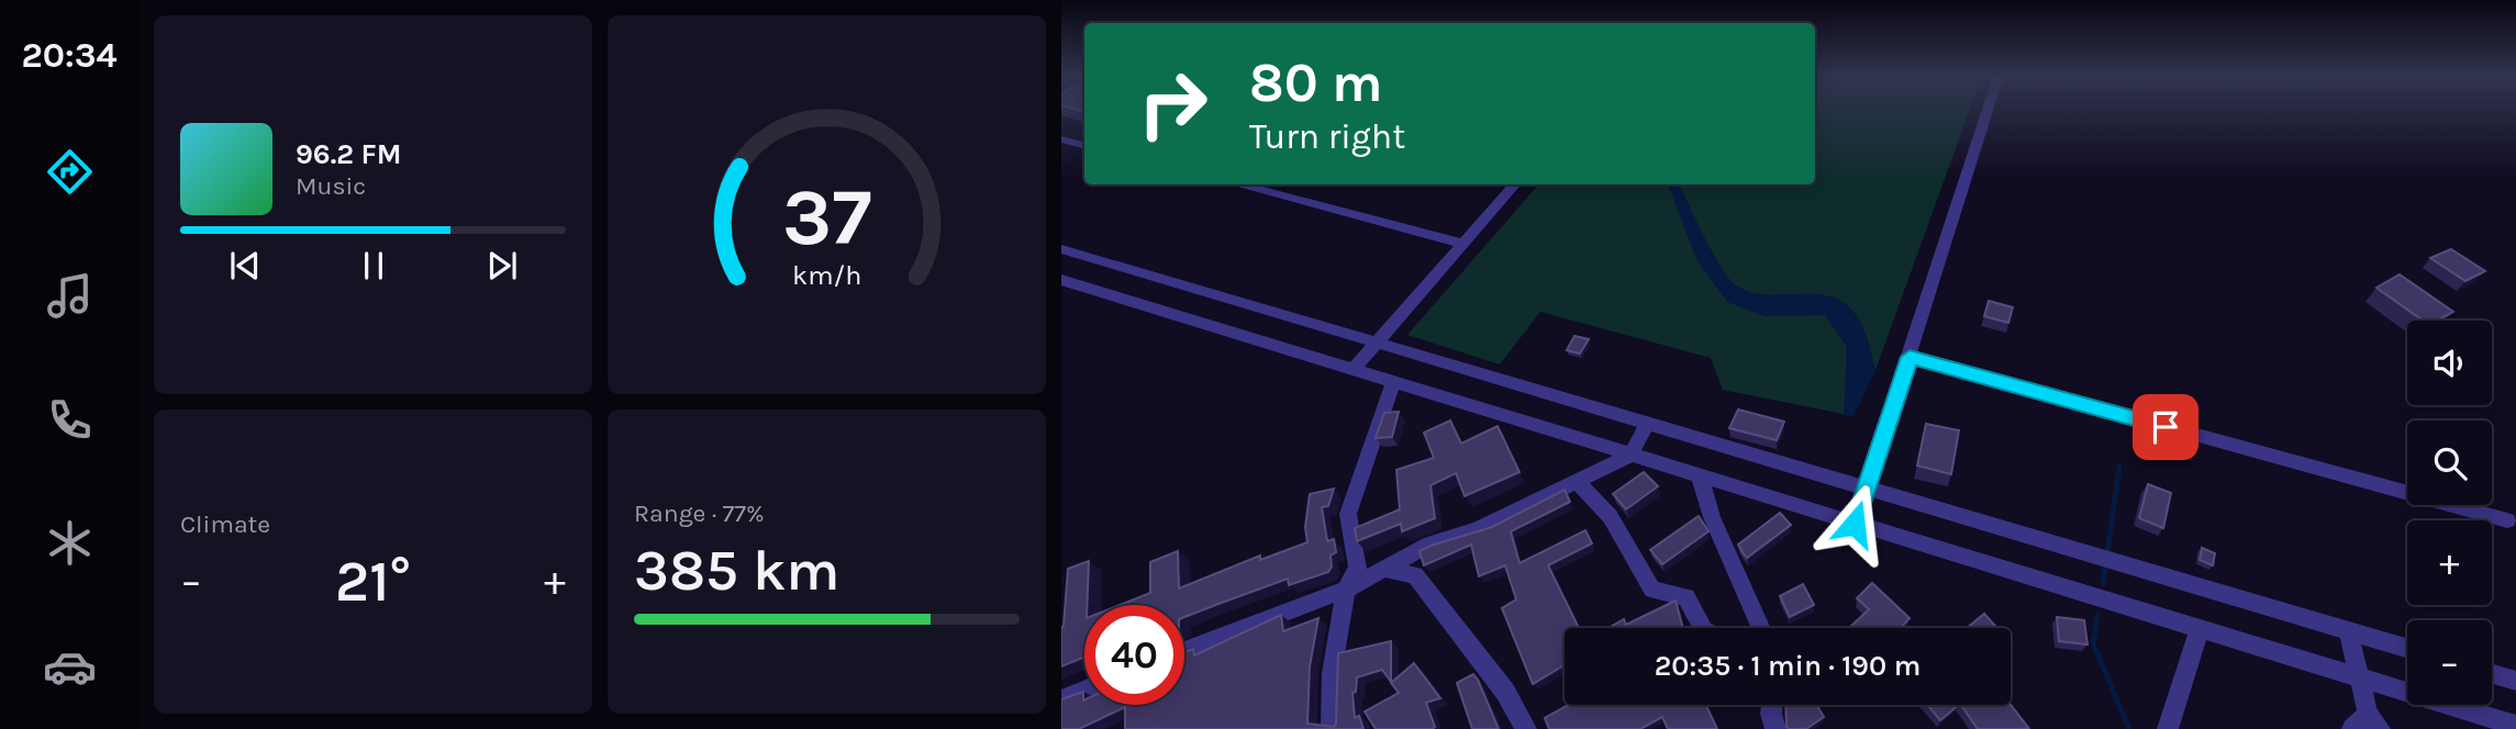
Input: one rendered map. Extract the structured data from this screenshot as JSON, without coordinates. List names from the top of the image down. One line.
{"page":{"tabs":"20:34","turn":["80 m","Turn right"],"song":["96.2 FM","Music"],"map_buttons":["+","−"],"tile":["Climate",["Range · 77%","385 km"]],"heat":["−","21°","+"],"limit":"40","trip":"20:35 · 1 min · 190 m","gauge":["37","km/h"]}}
